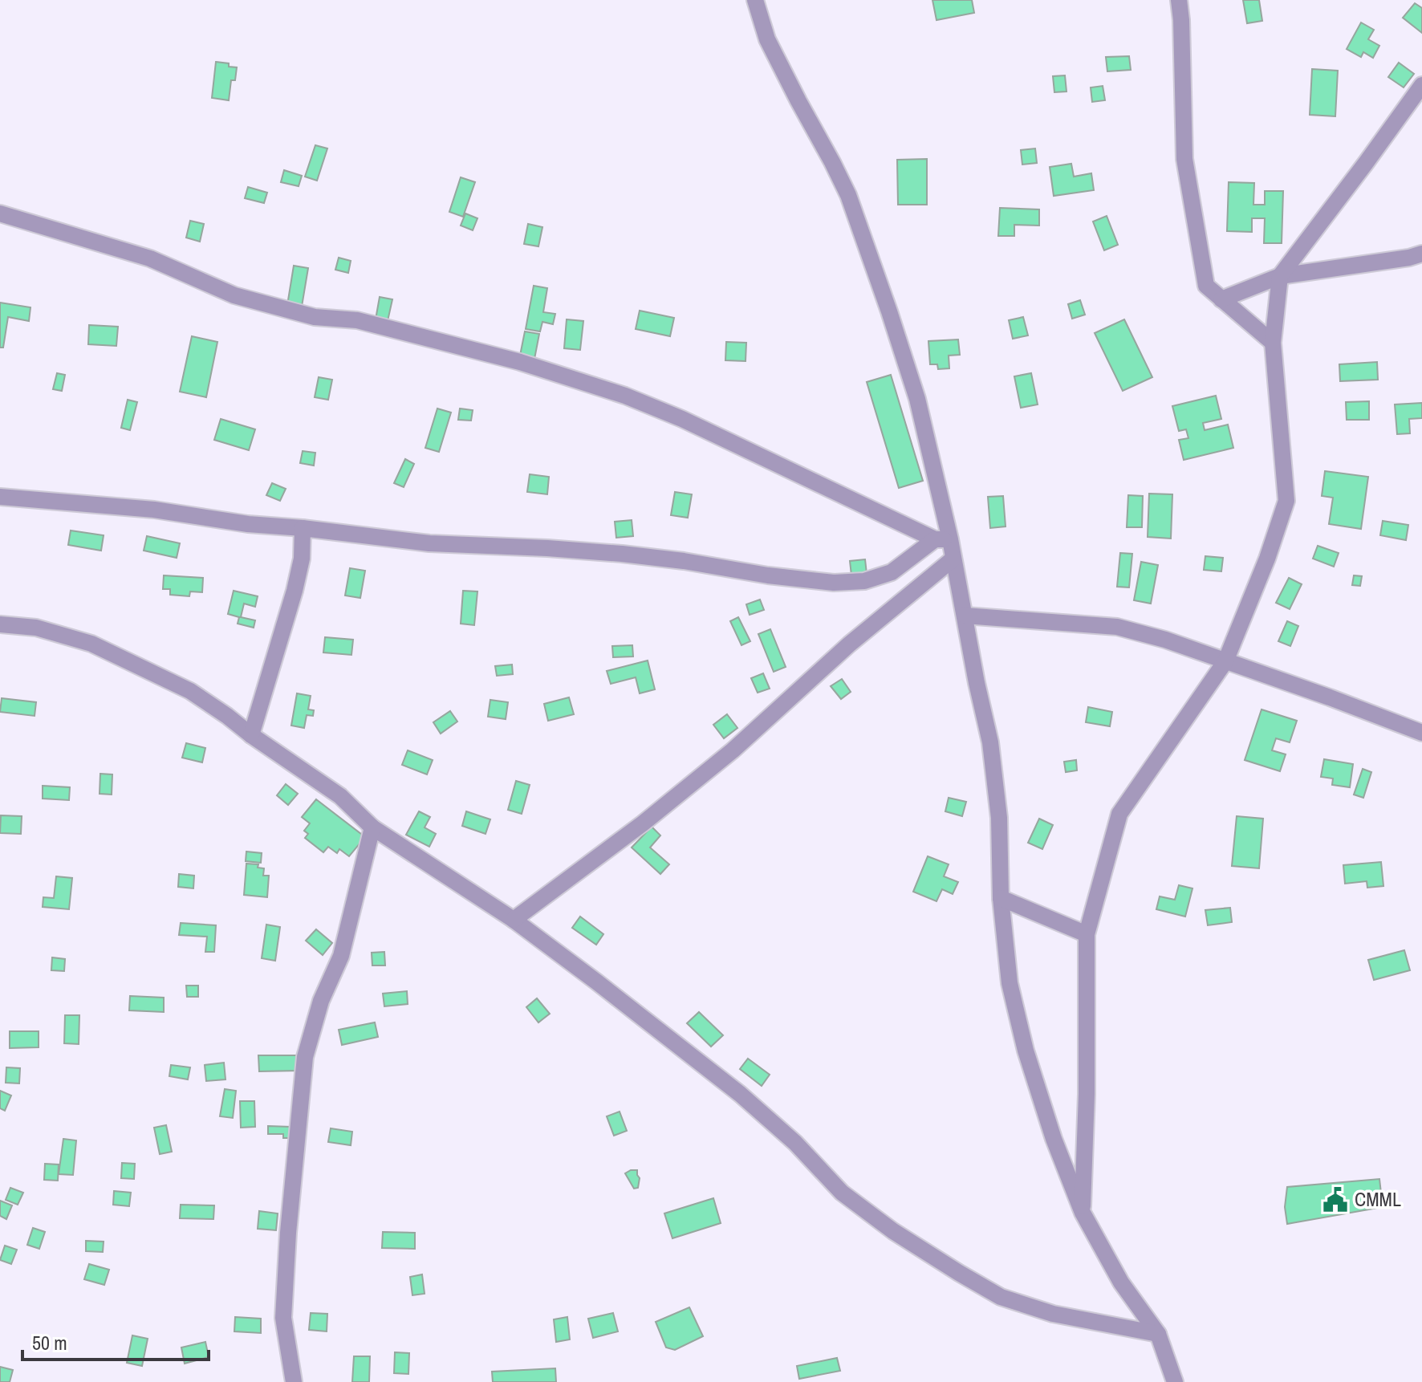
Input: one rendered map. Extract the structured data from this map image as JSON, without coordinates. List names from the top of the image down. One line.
{"places":{"public building":["CMML"]},"scale_bar":"50 m"}
